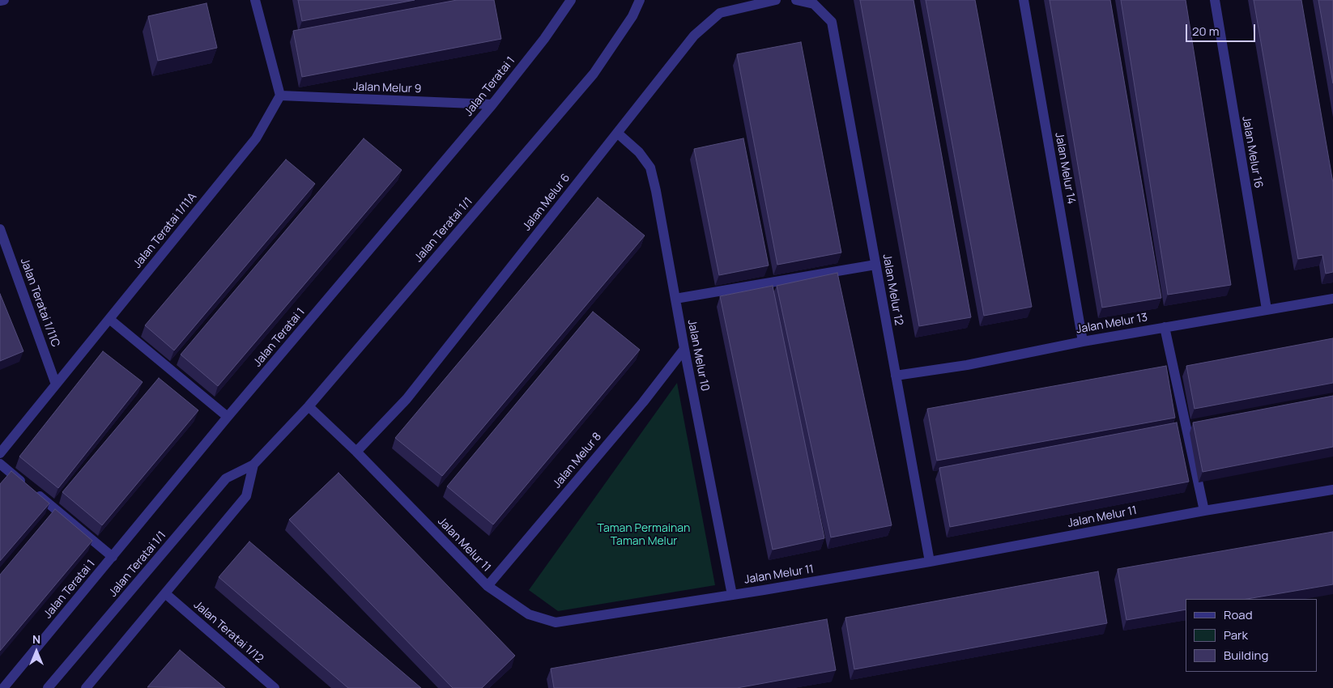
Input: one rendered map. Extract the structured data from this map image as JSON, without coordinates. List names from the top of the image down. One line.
{"streets":{"street":["Jalan Teratai 1","Jalan Melur 9","Jalan Melur 16","Jalan Melur 14","Jalan Melur 6","Jalan Teratai 1/1","Jalan Teratai 1/11A","Jalan Melur 12","Jalan Teratai 1/11C","Jalan Melur 13","Jalan Melur 10","Jalan Melur 8","Jalan Melur 11","Jalan Teratai 1/12"]},"crossings":[["Jalan Teratai 1","Jalan Melur 9"],["Jalan Melur 9","Jalan Teratai 1/11A"],["Jalan Melur 16","Jalan Melur 13"],["Jalan Melur 14","Jalan Melur 13"],["Jalan Melur 6","Jalan Melur 10"],["Jalan Melur 6","Jalan Melur 11"],["Jalan Teratai 1/1","Jalan Melur 11"],["Jalan Teratai 1/11A","Jalan Teratai 1/11C"],["Jalan Melur 12","Jalan Melur 13"],["Jalan Melur 12","Jalan Melur 11"],["Jalan Melur 10","Jalan Melur 8"],["Jalan Melur 10","Jalan Melur 11"],["Jalan Melur 8","Jalan Melur 11"]],"parks":["Taman Permainan Taman Melur"],"legend":["Road","Park","Building"],"scale_bar":"20 m","north":"top"}
